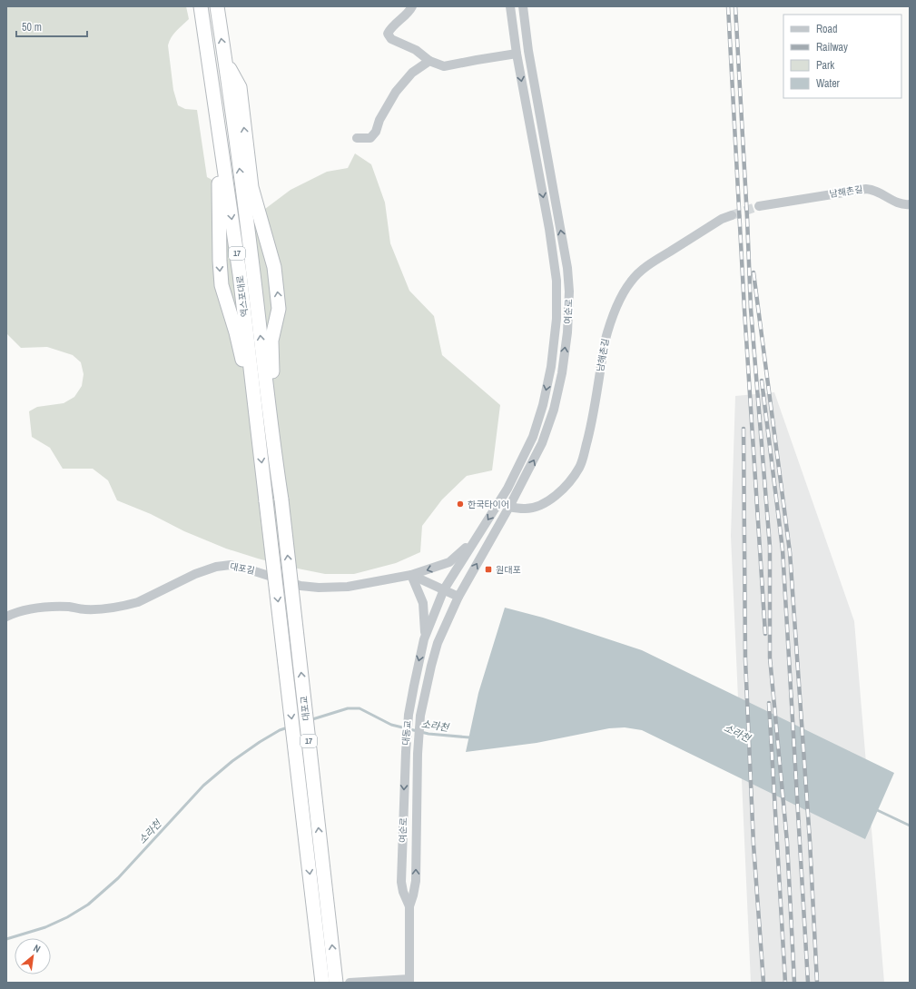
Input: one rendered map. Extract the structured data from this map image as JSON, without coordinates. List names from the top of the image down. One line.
{"streets":{"highway":["17","엑스포대로","대포교"],"street":["남해촌길","여순로","대포길","대동교"]},"crossings":[["남해촌길","여순로"],["엑스포대로","대포교"],["여순로","대포길"],["여순로","대동교"]],"water":["소라천"],"places":{"other":["한국타이어"],"transit":["원대포"]},"legend":["Road","Railway","Park","Water"],"scale_bar":"50 m","north":"top right"}
